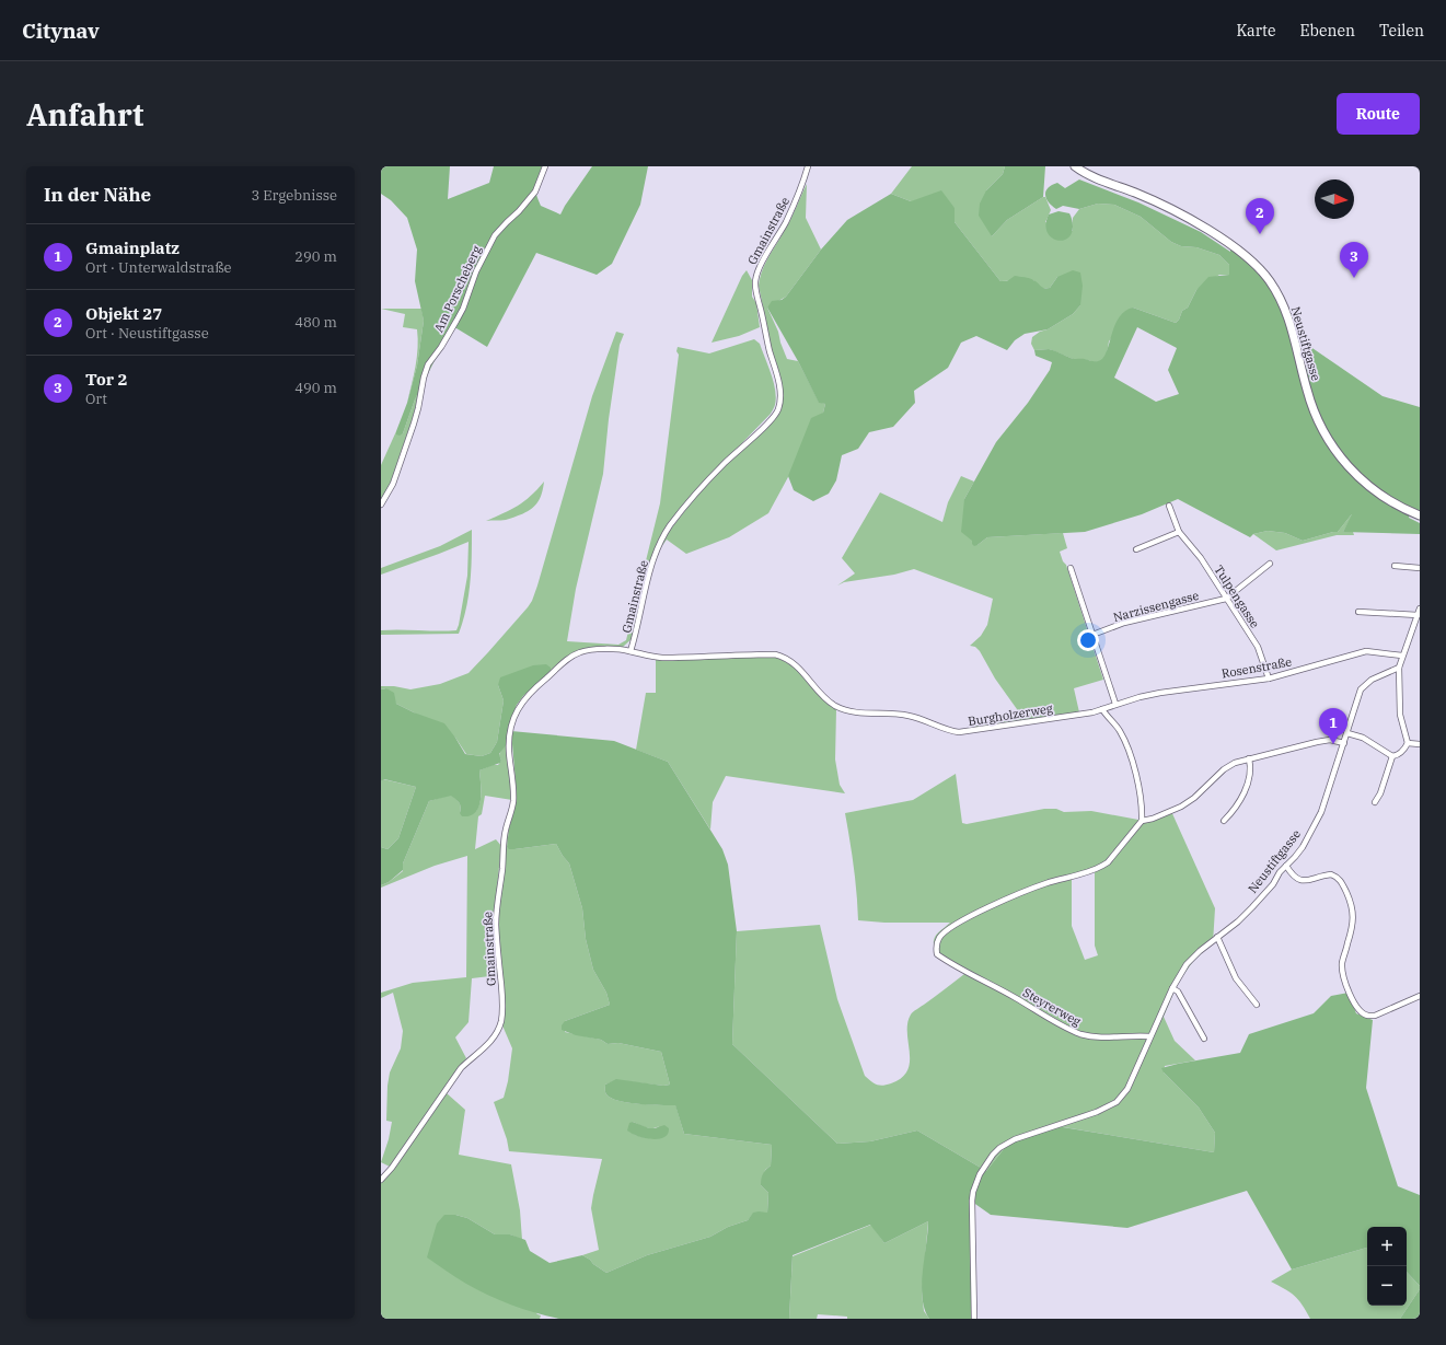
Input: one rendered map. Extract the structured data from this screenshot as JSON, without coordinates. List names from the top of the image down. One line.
{"streets":{"street":["Gmainstraße","Am Porscheberg","Neustiftgasse","Tulpengasse","Narzissengasse","Rosenstraße","Burgholzerweg","Steyrerweg"]},"crossings":[["Gmainstraße","Burgholzerweg"],["Neustiftgasse","Steyrerweg"],["Tulpengasse","Narzissengasse"],["Tulpengasse","Rosenstraße"],["Rosenstraße","Burgholzerweg"]],"north":"right","page":{"header":"Citynav","nav":["Karte","Ebenen","Teilen"],"buttons":"Route","title":"Anfahrt","heading":["In der Nähe","3 Ergebnisse"],"pins":["2","3","1"],"list":[{"mark":"1","name":"Gmainplatz","note":"Ort · Unterwaldstraße","value":"290 m"},{"mark":"2","name":"Objekt 27","note":"Ort · Neustiftgasse","value":"480 m"},{"mark":"3","name":"Tor 2","note":"Ort","value":"490 m"}],"map_buttons":["+","−"]}}
